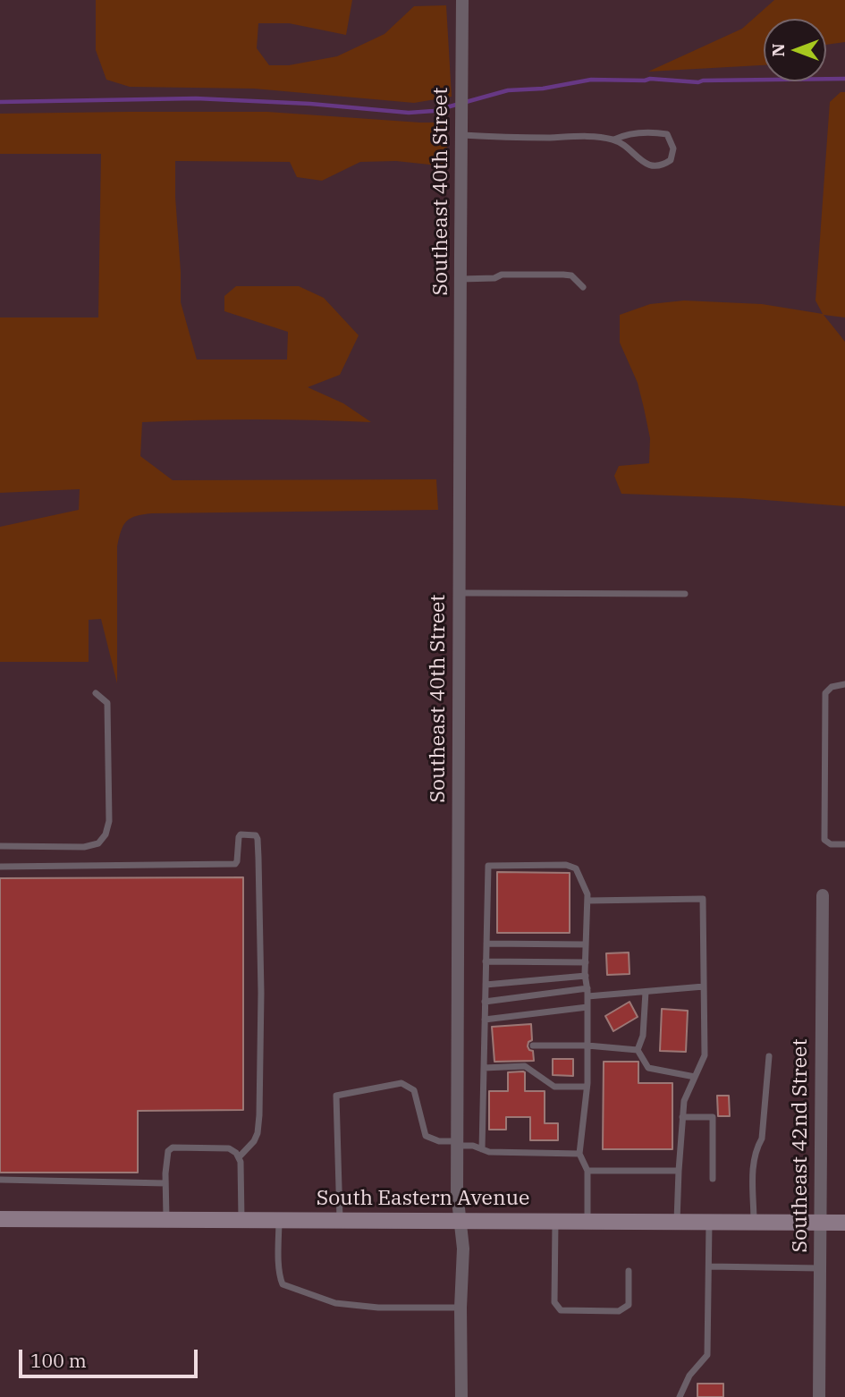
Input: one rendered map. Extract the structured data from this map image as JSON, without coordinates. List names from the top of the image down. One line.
{"streets":{"main road":["South Eastern Avenue"],"street":["Southeast 40th Street","Southeast 42nd Street"]},"crossings":[["Southeast 40th Street","South Eastern Avenue"],["Southeast 42nd Street","South Eastern Avenue"]],"scale_bar":"100 m","north":"left"}
